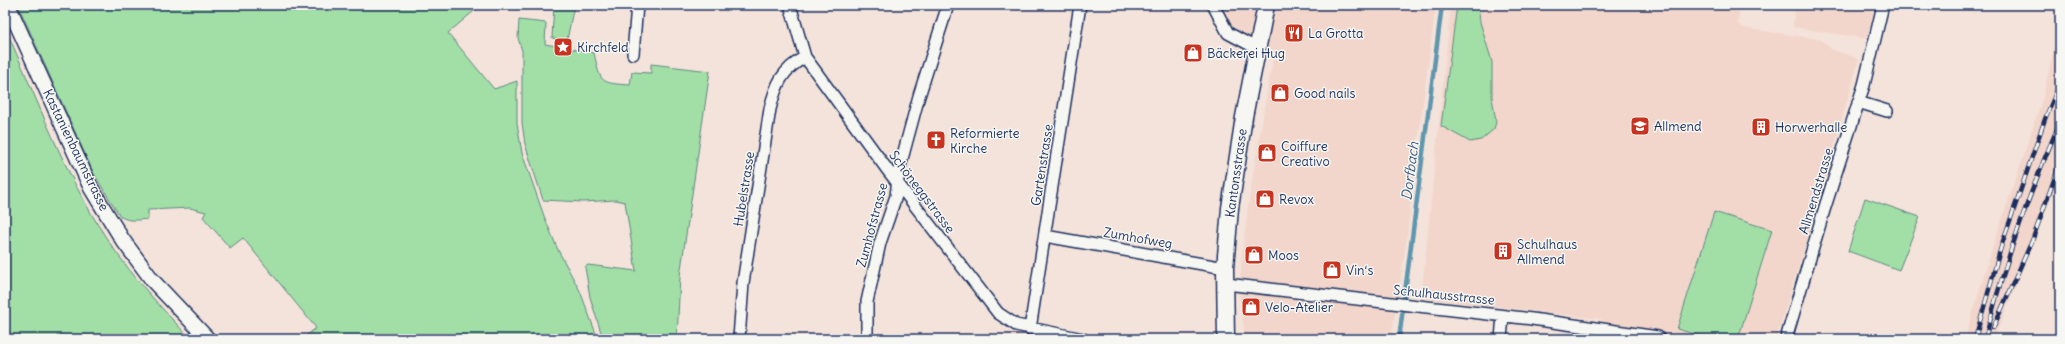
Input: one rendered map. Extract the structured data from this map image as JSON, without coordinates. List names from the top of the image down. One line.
{"streets":{"main road":["Kantonsstrasse"],"street":["Kastanienbaumstrasse","Gartenstrasse","Hubelstrasse","Allmendstrasse","Schöneggstrasse","Zumhofstrasse","Zumhofweg","Schulhausstrasse"]},"crossings":[["Gartenstrasse","Schöneggstrasse"],["Gartenstrasse","Zumhofweg"],["Kantonsstrasse","Zumhofweg"],["Kantonsstrasse","Schulhausstrasse"],["Hubelstrasse","Schöneggstrasse"],["Schöneggstrasse","Zumhofstrasse"]],"water":["Dorfbach"],"places":{"restaurant":["La Grotta"],"place":["Kirchfeld"],"shop":["Bäckerei Hug","Good nails","Coiffure Creativo","Revox","Moos","Vin‘s","Velo-Atelier"],"school or university":["Allmend"],"building":["Horwerhalle","Schulhaus Allmend"],"church":["Reformierte Kirche"]}}
